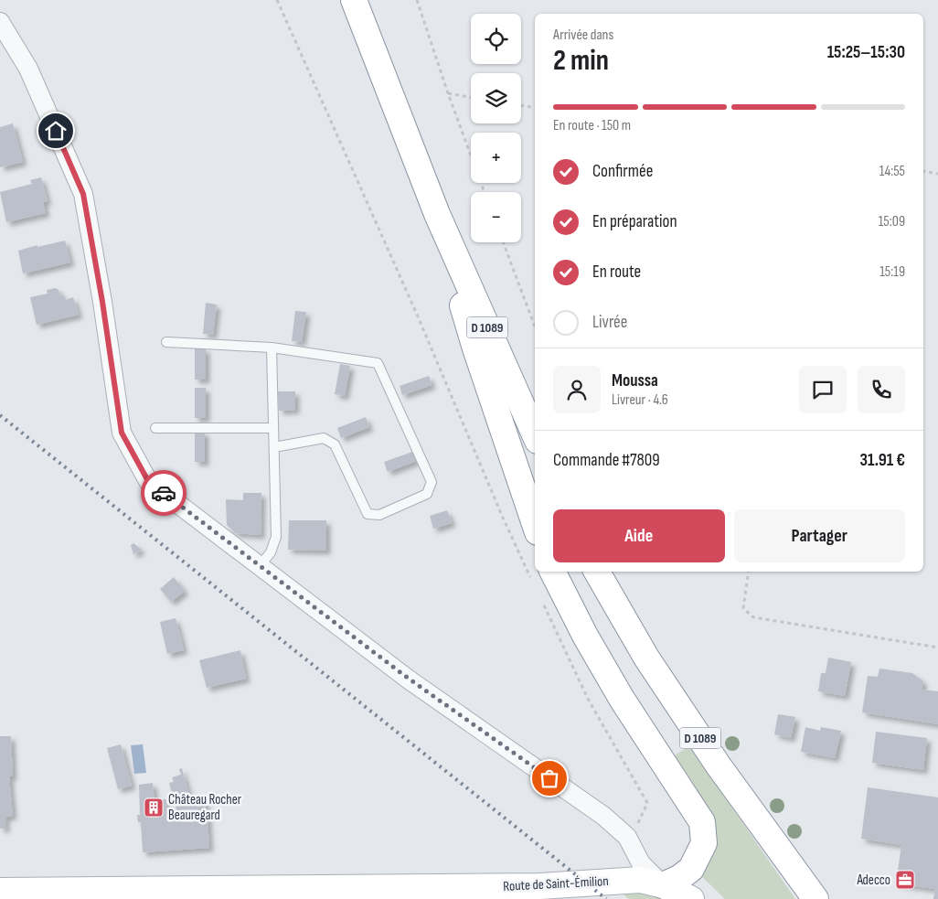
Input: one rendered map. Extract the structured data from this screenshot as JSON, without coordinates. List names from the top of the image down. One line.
{"streets":{"main road":["D 1089","Route de Saint-Émilion"]},"places":{"building":["Château Rocher Beauregard"],"office":["Adecco"]},"page":{"map_buttons":["+","−"],"heading":["2 min","Arrivée dans","15:25–15:30"],"panel":["Moussa","Livreur · 4.6","Commande #7809","31.91 €"],"bar":"En route · 150 m","list":[["Confirmée","14:55"],["En préparation","15:09"],["En route","15:19"],"Livrée"],"buttons":["Aide","Partager"]}}
